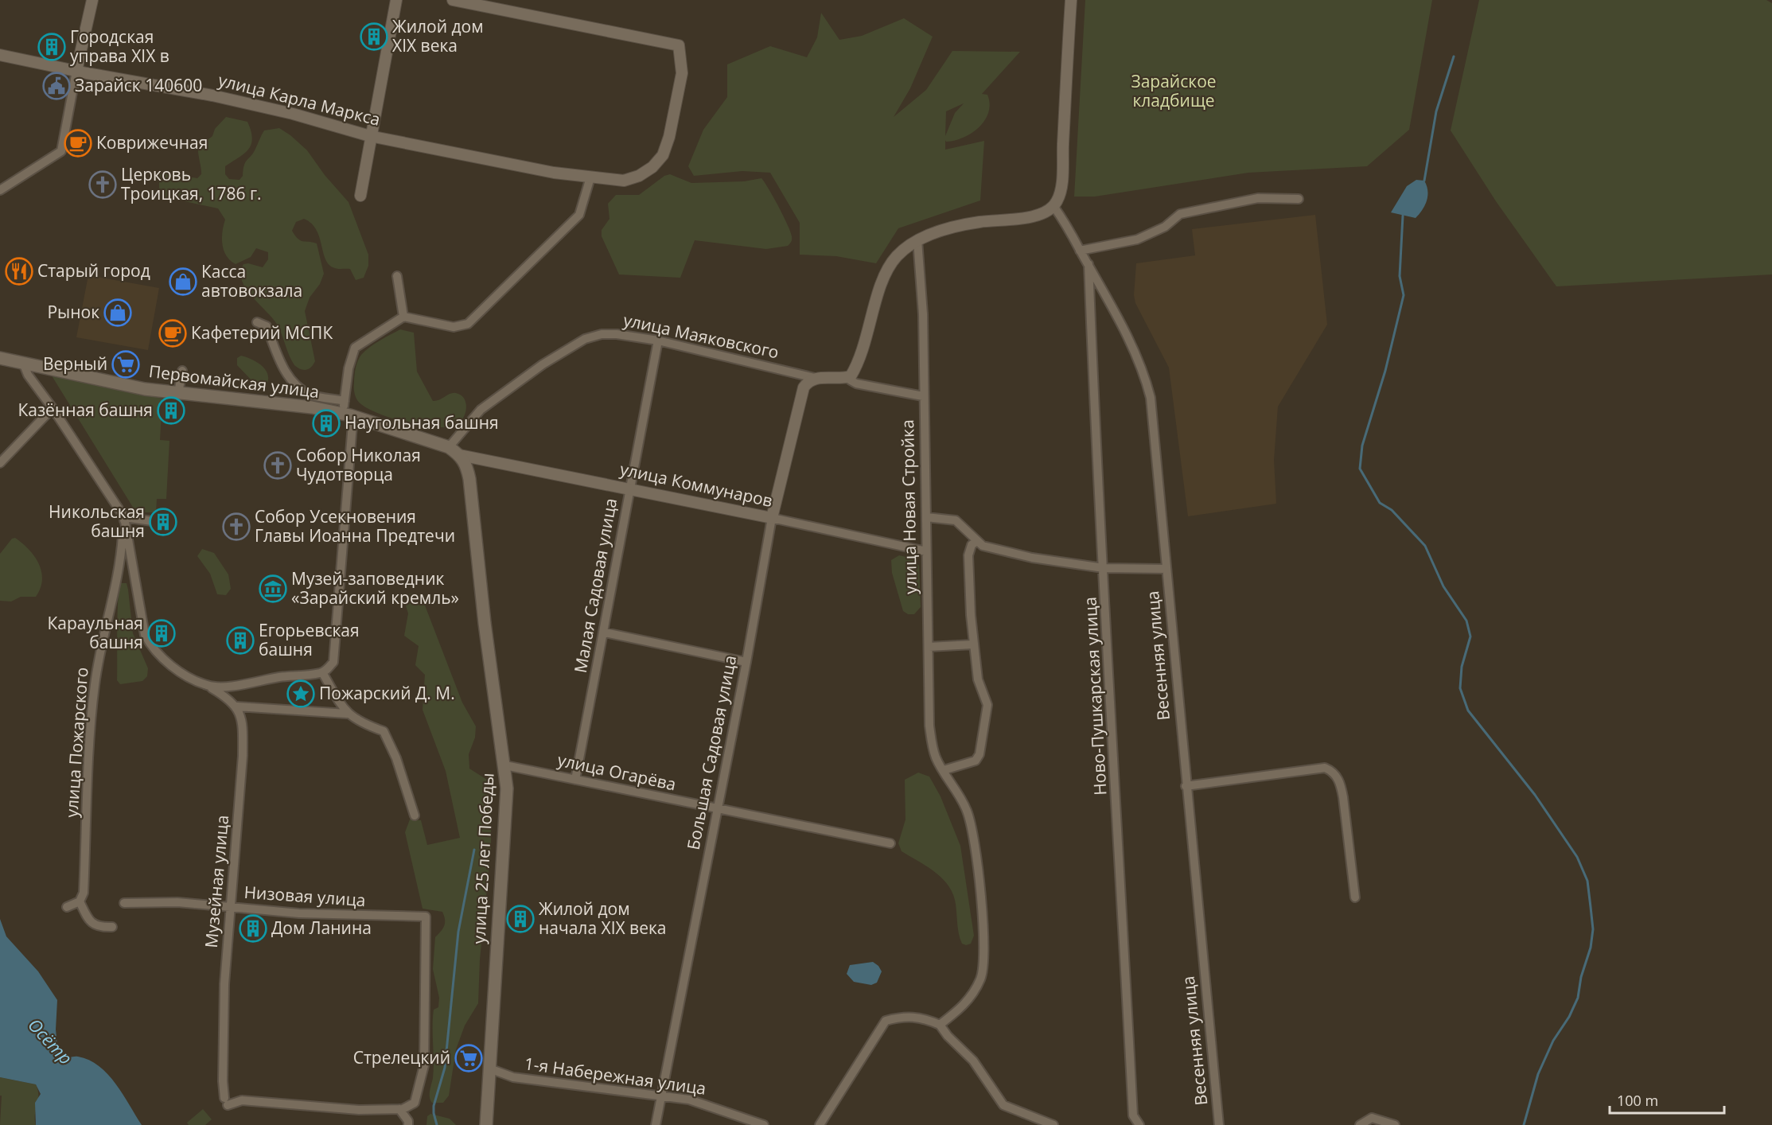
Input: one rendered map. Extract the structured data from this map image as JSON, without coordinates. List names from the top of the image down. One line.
{"streets":{"main road":["Первомайская улица","улица 25 лет Победы"],"street":["улица Карла Маркса","улица Маяковского","улица Коммунаров","улица Новая Стройка","Малая Садовая улица","Весенняя улица","Ново-Пушкарская улица","улица Пожарского","Большая Садовая улица","улица Огарёва","Музейная улица","Низовая улица","1-я Набережная улица"]},"crossings":[["улица Маяковского","Первомайская улица"],["улица Маяковского","Малая Садовая улица"],["улица Маяковского","Большая Садовая улица"],["Первомайская улица","улица Коммунаров"],["Первомайская улица","улица 25 лет Победы"],["улица Коммунаров","улица Новая Стройка"],["улица Коммунаров","Малая Садовая улица"],["улица Коммунаров","Большая Садовая улица"],["улица Коммунаров","улица 25 лет Победы"],["Малая Садовая улица","улица Огарёва"],["Весенняя улица","Ново-Пушкарская улица"],["Большая Садовая улица","улица Огарёва"],["Большая Садовая улица","1-я Набережная улица"],["улица Огарёва","улица 25 лет Победы"],["улица 25 лет Победы","1-я Набережная улица"],["Музейная улица","Низовая улица"]],"water":["Осётр"],"parks":["Зарайское кладбище"],"places":{"building":["Жилой дом XIX века","Городская управа XIX в","Казённая башня","Наугольная башня","Никольская башня","Караульная башня","Егорьевская башня","Жилой дом начала XIX века","Дом Ланина"],"public building":["Зарайск 140600"],"cafe":["Коврижечная","Кафетерий МСПК"],"church":["Церковь Троицкая, 1786 г.","Собор Николая Чудотворца","Собор Усекновения Главы Иоанна Предтечи"],"restaurant":["Старый город"],"shop":["Касса автовокзала","Рынок"],"supermarket":["Верный","Стрелецкий"],"museum":["Музей-заповедник «Зарайский кремль»"],"place":["Пожарский Д. М."]},"scale_bar":"100 m"}
